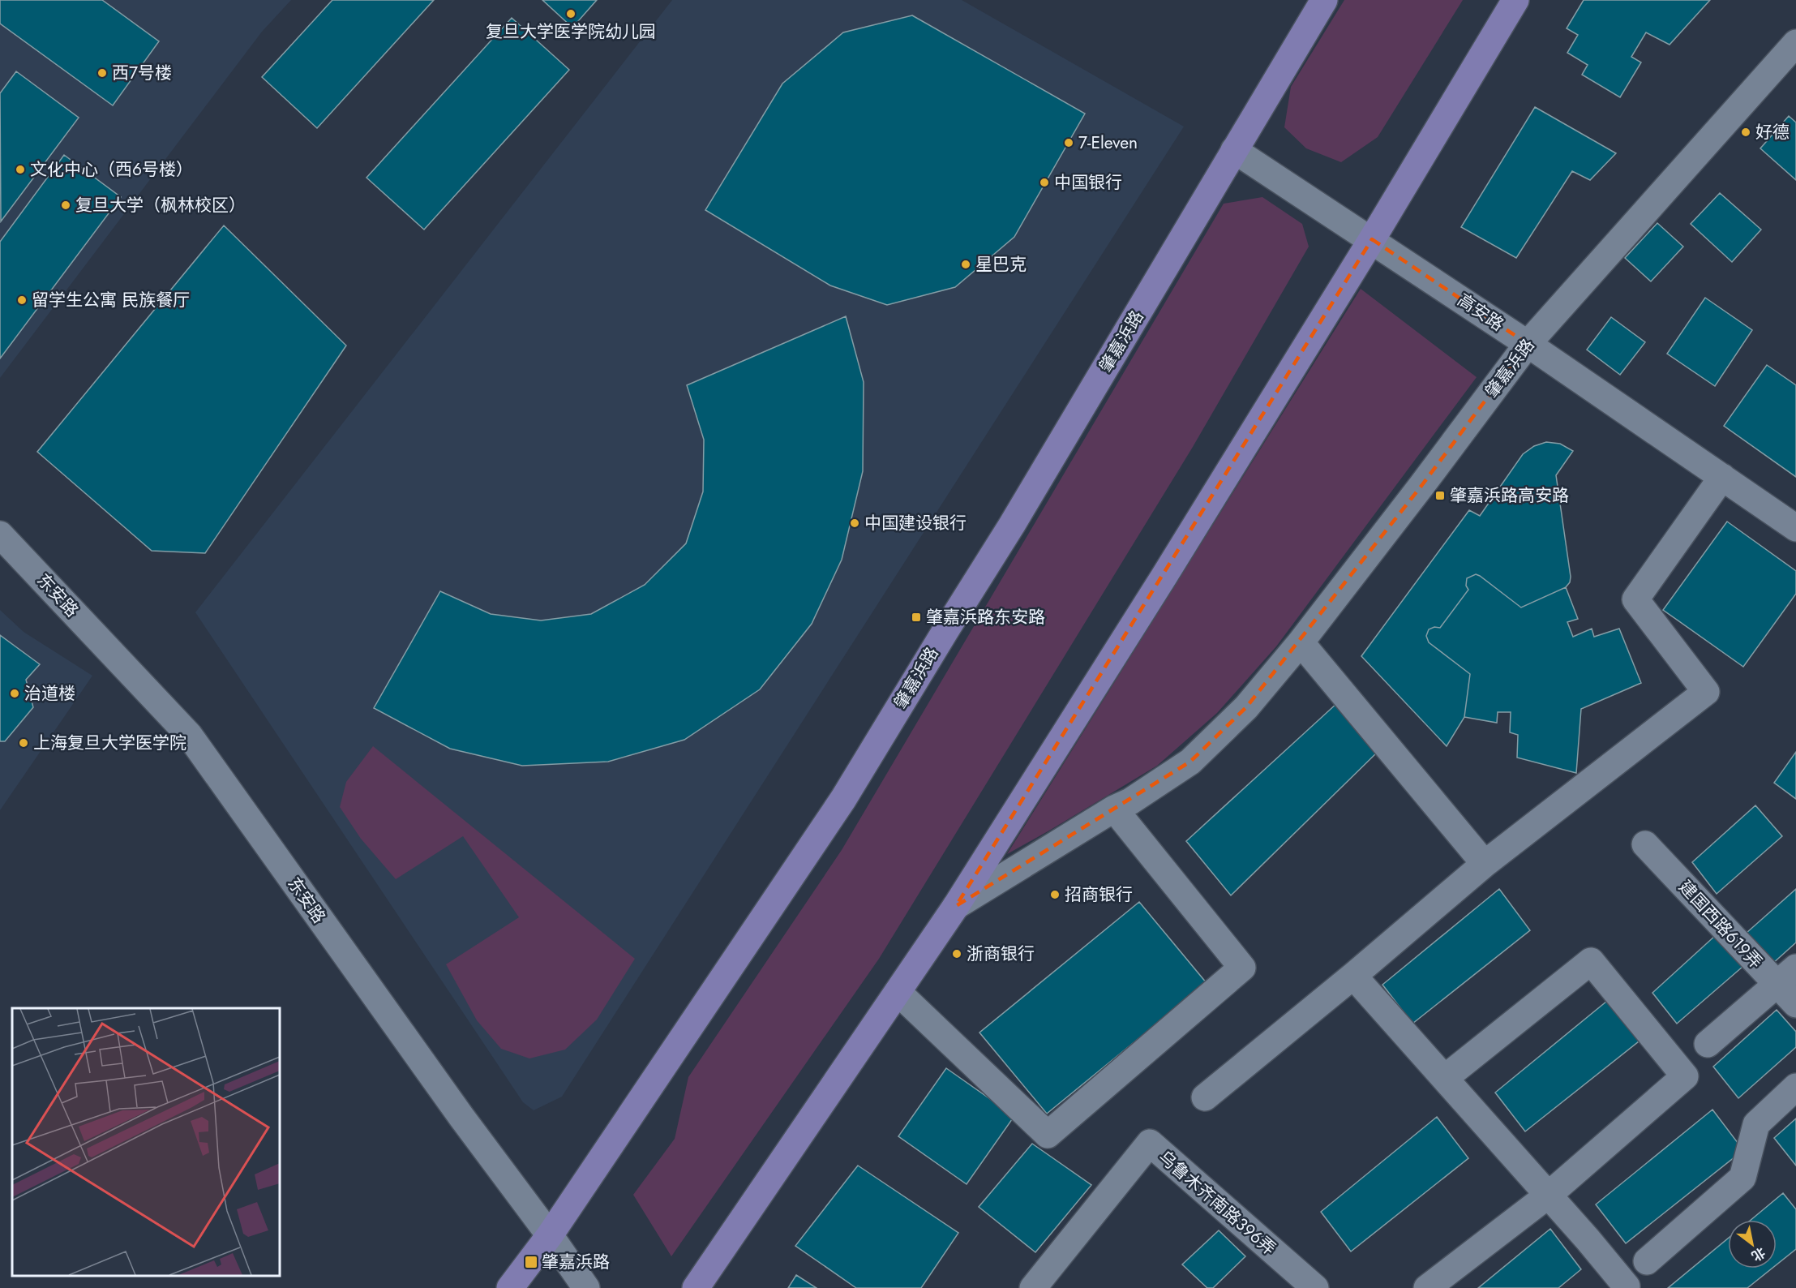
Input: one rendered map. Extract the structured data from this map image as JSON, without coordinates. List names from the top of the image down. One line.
{"streets":{"main road":["肇嘉浜路"],"street":["高安路","东安路","建国西路619弄","乌鲁木齐南路396弄"]},"crossings":[["高安路","肇嘉浜路"],["肇嘉浜路","东安路"]],"places":{"other":["复旦大学医学院幼儿园","西7号楼","好德","7-Eleven","文化中心（西6号楼）","中国银行","复旦大学（枫林校区）","星巴克","留学生公寓 民族餐厅","中国建设银行","治道楼","上海复旦大学医学院","招商银行","浙商银行"],"transit":["肇嘉浜路高安路","肇嘉浜路东安路","肇嘉浜路"]},"north":"bottom right"}
